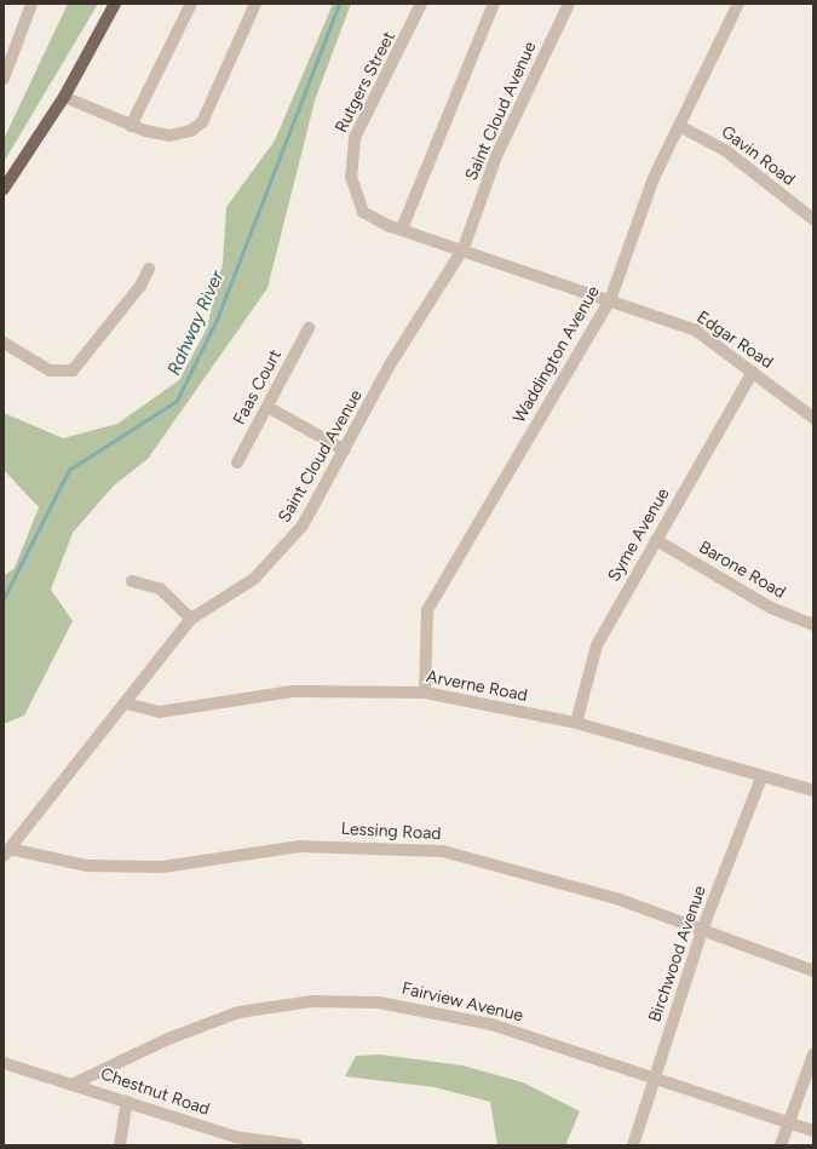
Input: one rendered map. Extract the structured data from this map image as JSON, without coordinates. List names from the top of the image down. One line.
{"streets":{"street":["Rutgers Street","Saint Cloud Avenue","Gavin Road","Edgar Road","Waddington Avenue","Faas Court","Syme Avenue","Barone Road","Arverne Road","Lessing Road","Birchwood Avenue","Fairview Avenue","Chestnut Road"]},"crossings":[["Rutgers Street","Saint Cloud Avenue"],["Rutgers Street","Edgar Road"],["Saint Cloud Avenue","Edgar Road"],["Saint Cloud Avenue","Arverne Road"],["Saint Cloud Avenue","Lessing Road"],["Gavin Road","Waddington Avenue"],["Edgar Road","Waddington Avenue"],["Edgar Road","Syme Avenue"],["Waddington Avenue","Arverne Road"],["Syme Avenue","Barone Road"],["Syme Avenue","Arverne Road"],["Arverne Road","Birchwood Avenue"],["Lessing Road","Birchwood Avenue"],["Birchwood Avenue","Fairview Avenue"],["Fairview Avenue","Chestnut Road"]],"water":["Rahway River"]}
